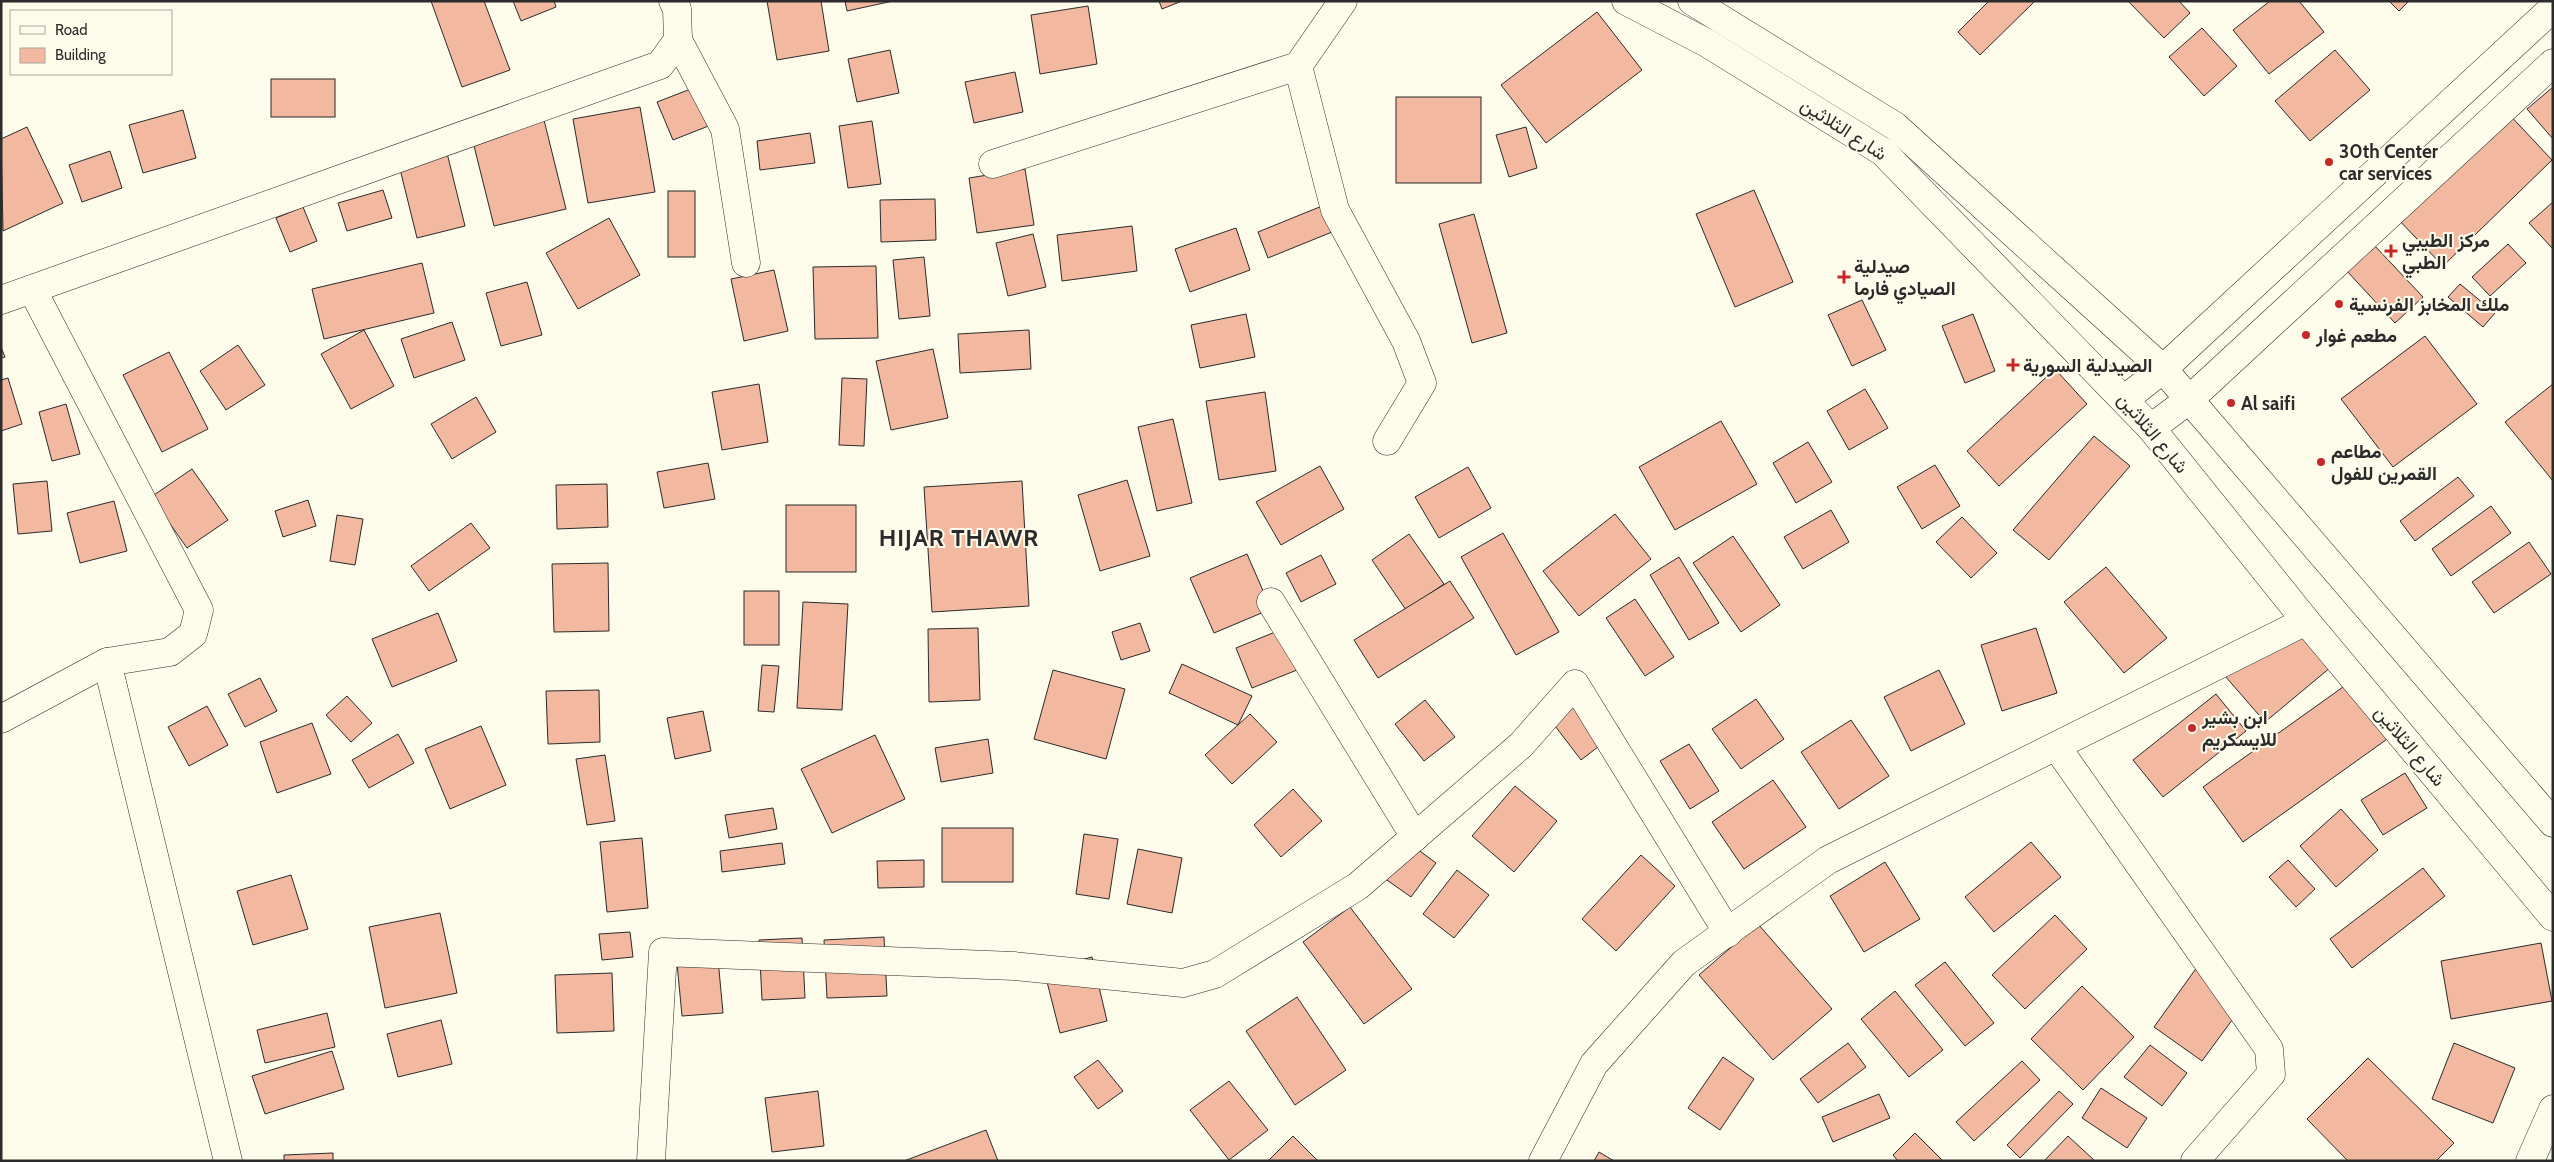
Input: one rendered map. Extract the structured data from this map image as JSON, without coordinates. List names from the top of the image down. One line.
{"streets":{"street":["شارع الثلاثين"]},"districts":["HIJAR THAWR"],"places":{"other":["30th Center car services","ملك المخابز الفرنسية","مطعم غوار","Al saifi","مطاعم القمرين للفول","ابن بشير للايسكريم"],"health":["مركز الطيبي الطبي","صيدلية الصيادي فارما","الصيدلية السورية"]},"legend":["Road","Building"]}
